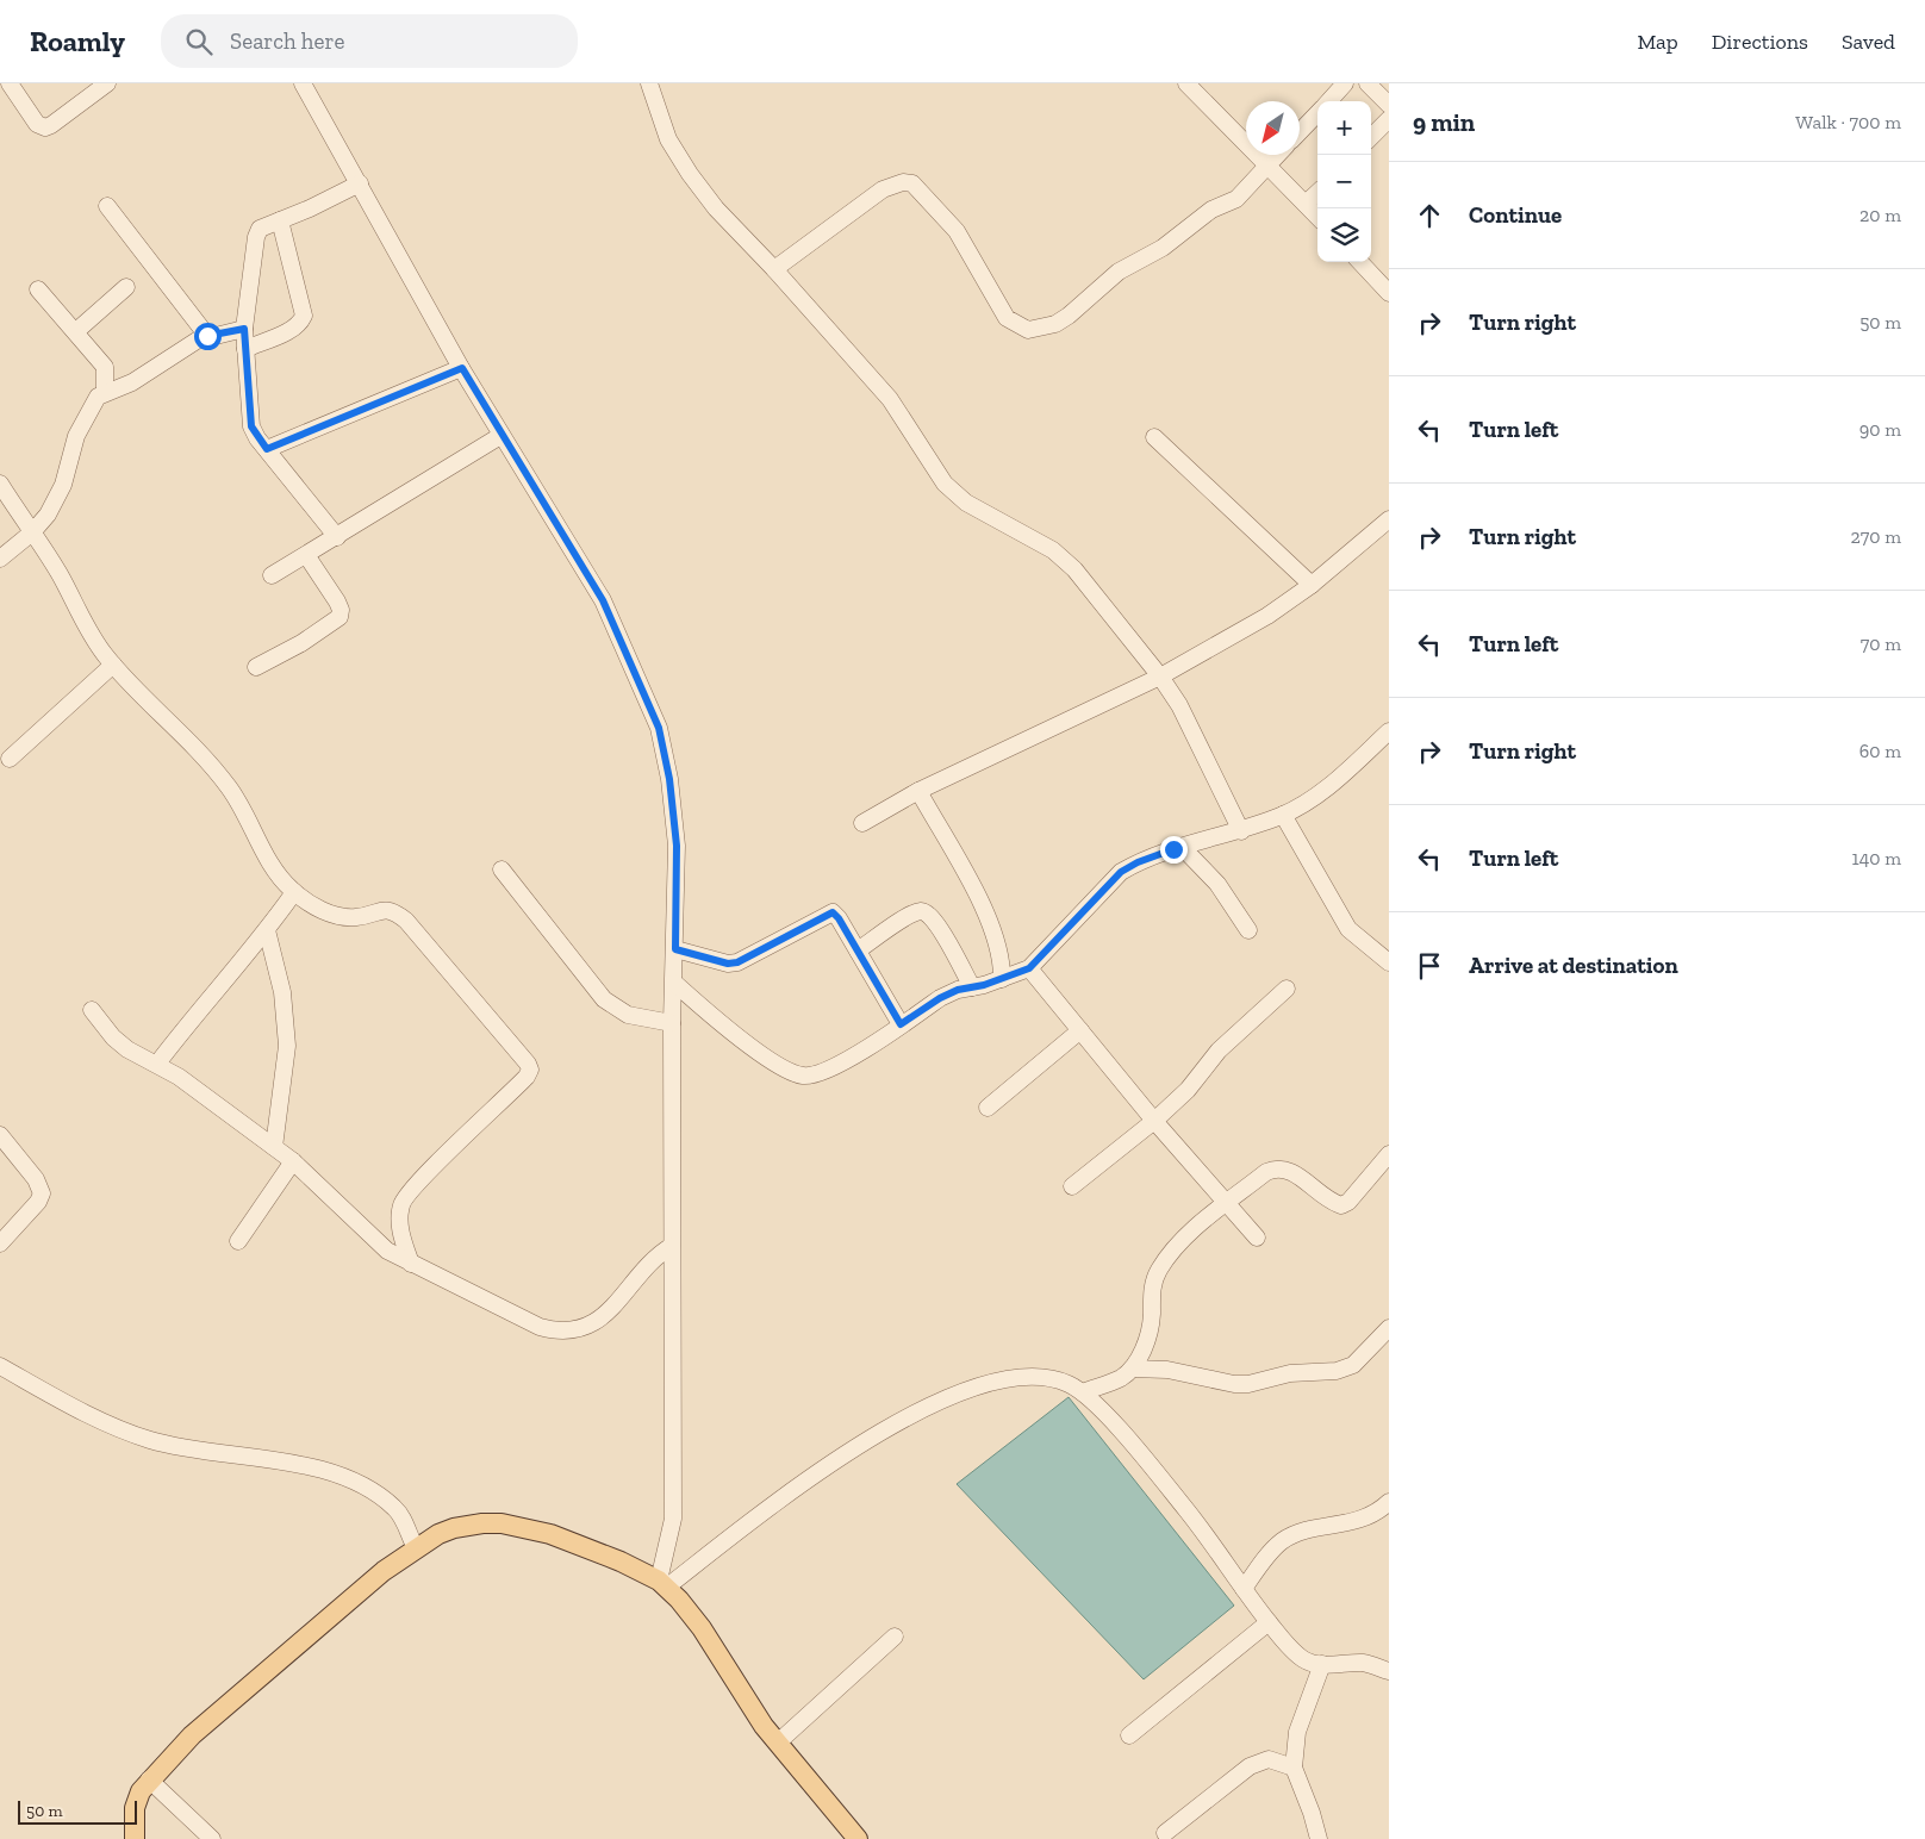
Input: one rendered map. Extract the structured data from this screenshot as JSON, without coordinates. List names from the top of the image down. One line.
{"scale_bar":"50 m","north":"bottom left","page":{"header":"Roamly","search":"Search here","nav":["Map","Directions","Saved"],"heading":["9 min","Walk · 700 m"],"map_buttons":["+","−"],"list":[["Continue","20 m"],["Turn right","50 m"],["Turn left","90 m"],["Turn right","270 m"],["Turn left","70 m"],["Turn right","60 m"],["Turn left","140 m"],"Arrive at destination"],"scale":"50 m"}}
